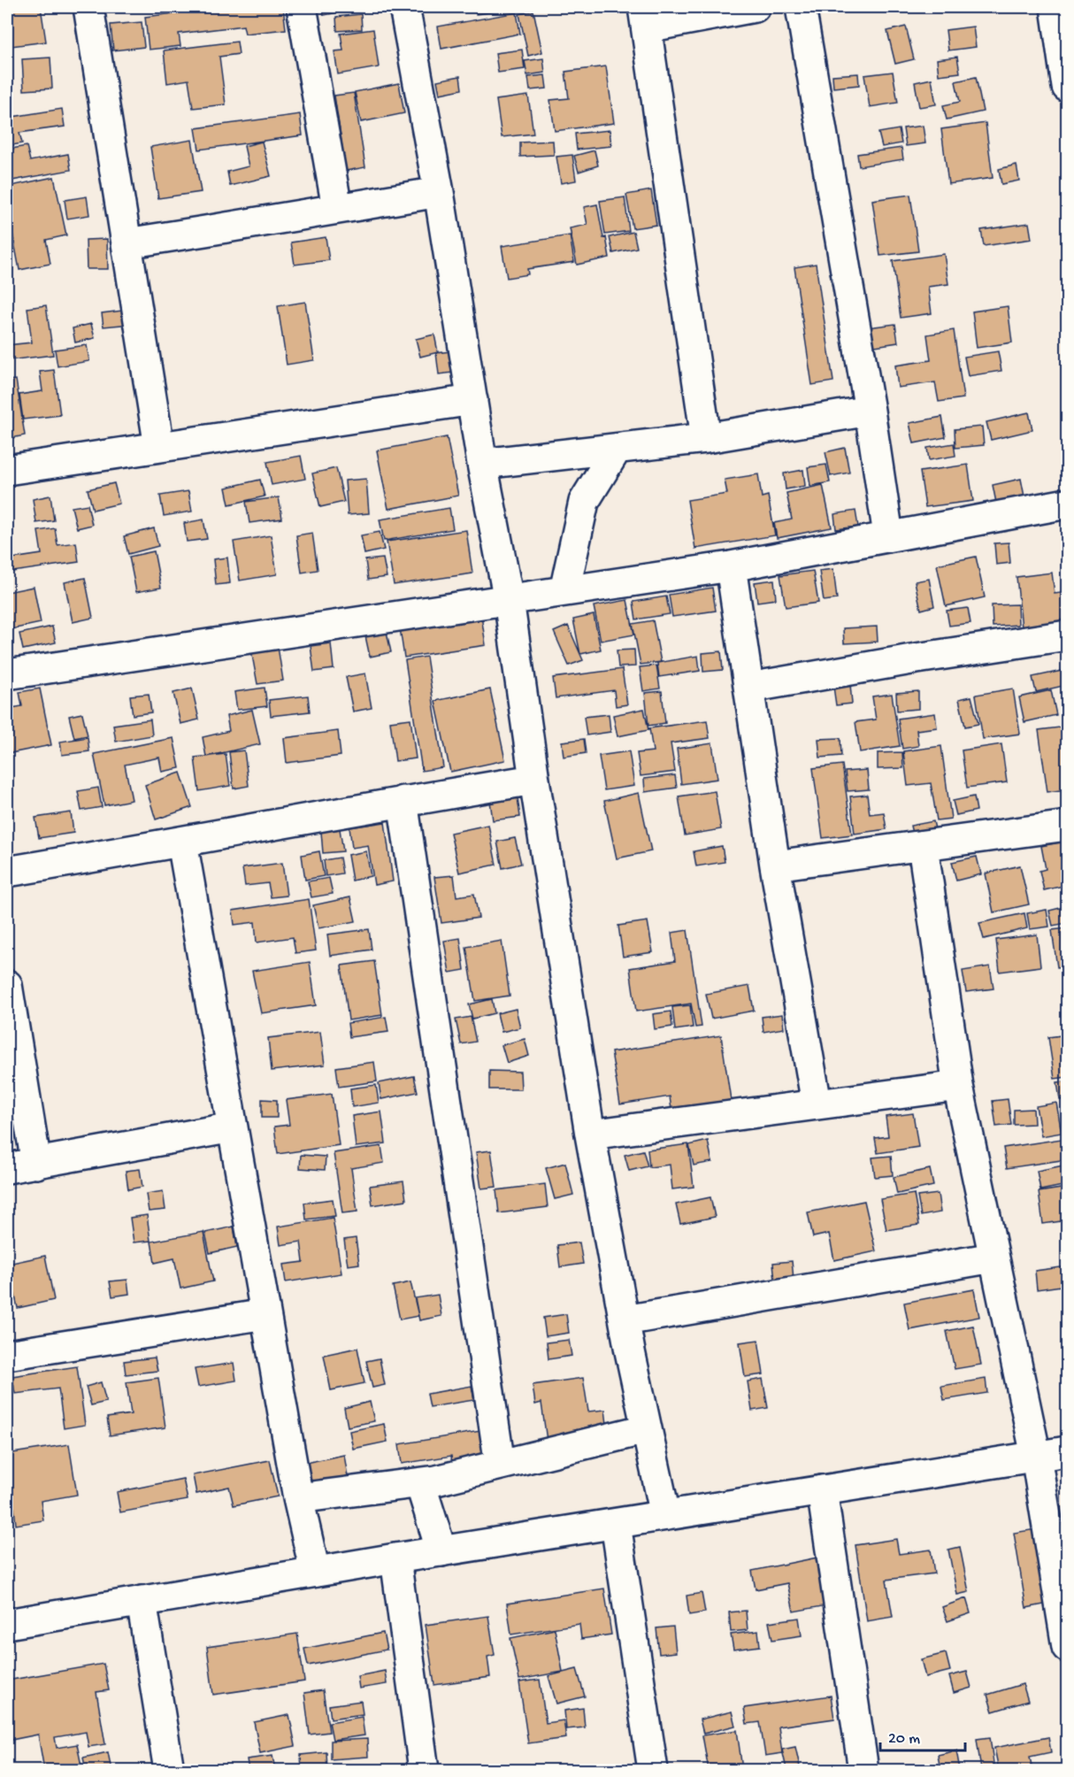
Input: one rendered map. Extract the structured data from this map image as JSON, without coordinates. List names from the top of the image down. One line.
{"scale_bar":"20 m"}
